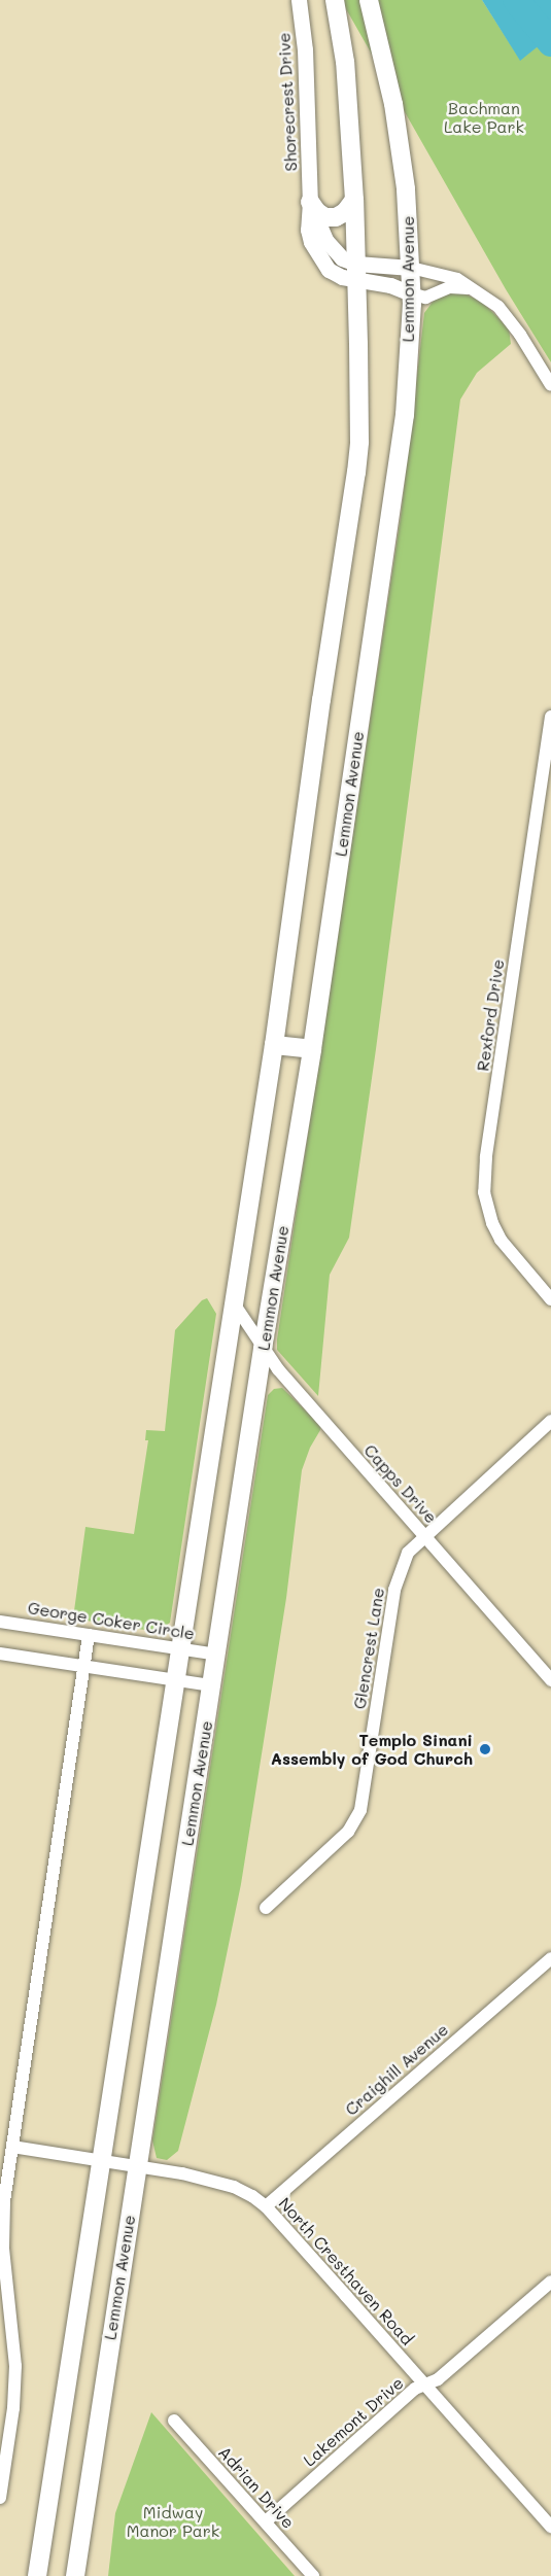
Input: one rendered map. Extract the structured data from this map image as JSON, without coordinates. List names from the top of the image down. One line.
{"streets":{"main road":["Lemmon Avenue"],"street":["Shorecrest Drive","Rexford Drive","Capps Drive","George Coker Circle","Glencrest Lane","Craighill Avenue","North Cresthaven Road","Lakemont Drive","Adrian Drive"]},"crossings":[["Shorecrest Drive","Lemmon Avenue"],["Lemmon Avenue","Capps Drive"],["Lemmon Avenue","George Coker Circle"],["Lemmon Avenue","North Cresthaven Road"],["Capps Drive","Glencrest Lane"],["Craighill Avenue","North Cresthaven Road"],["North Cresthaven Road","Lakemont Drive"],["Lakemont Drive","Adrian Drive"]],"parks":["Bachman Lake Park","Midway Manor Park"],"places":["Templo Sinani Assembly of God Church"]}
